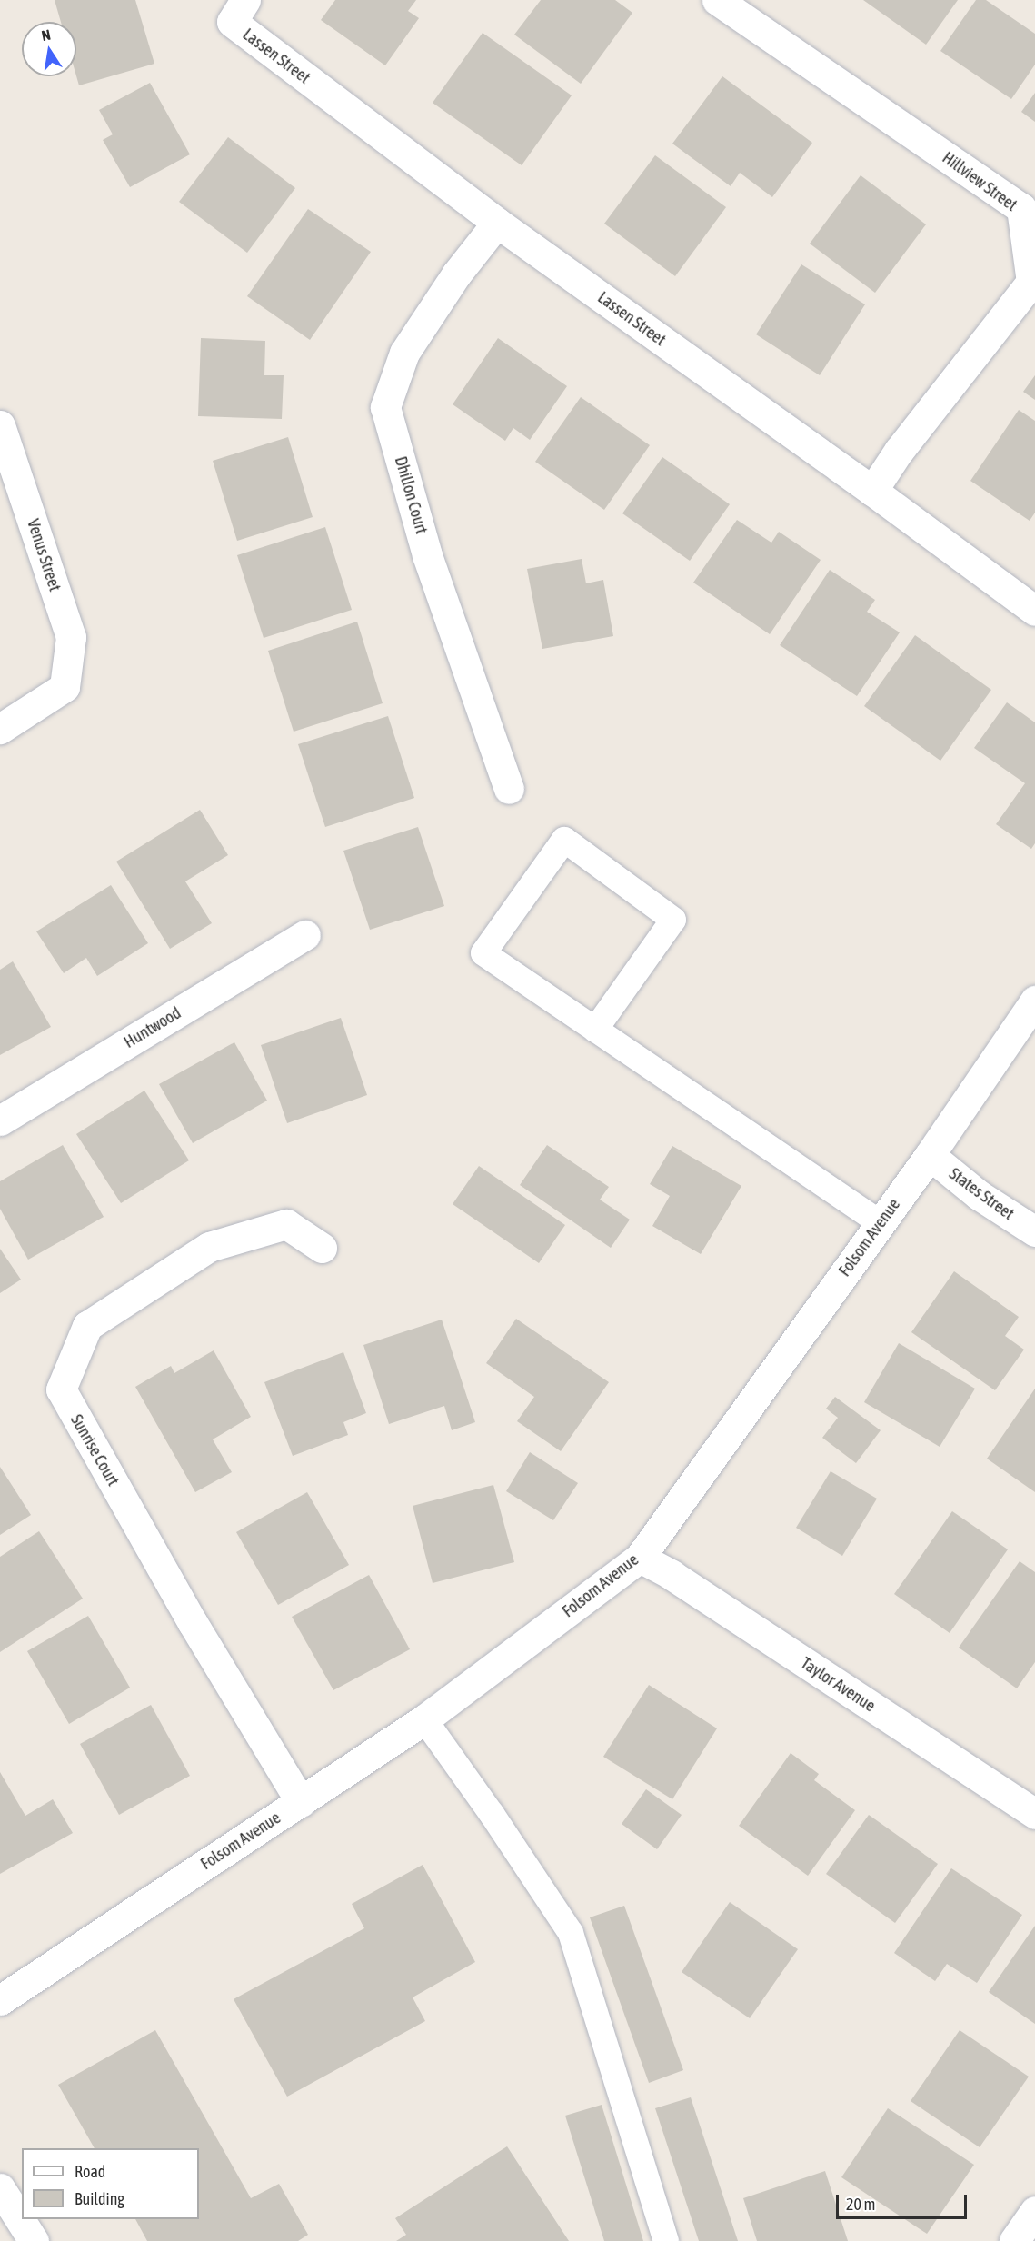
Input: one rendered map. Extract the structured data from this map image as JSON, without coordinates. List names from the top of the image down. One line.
{"streets":{"street":["Lassen Street","Hillview Street","Dhillon Court","Venus Street","Huntwood","States Street","Folsom Avenue","Sunrise Court","Taylor Avenue"]},"crossings":[["Lassen Street","Hillview Street"],["Lassen Street","Dhillon Court"],["States Street","Folsom Avenue"],["Folsom Avenue","Sunrise Court"],["Folsom Avenue","Taylor Avenue"]],"legend":["Road","Building"],"scale_bar":"20 m","north":"top"}
